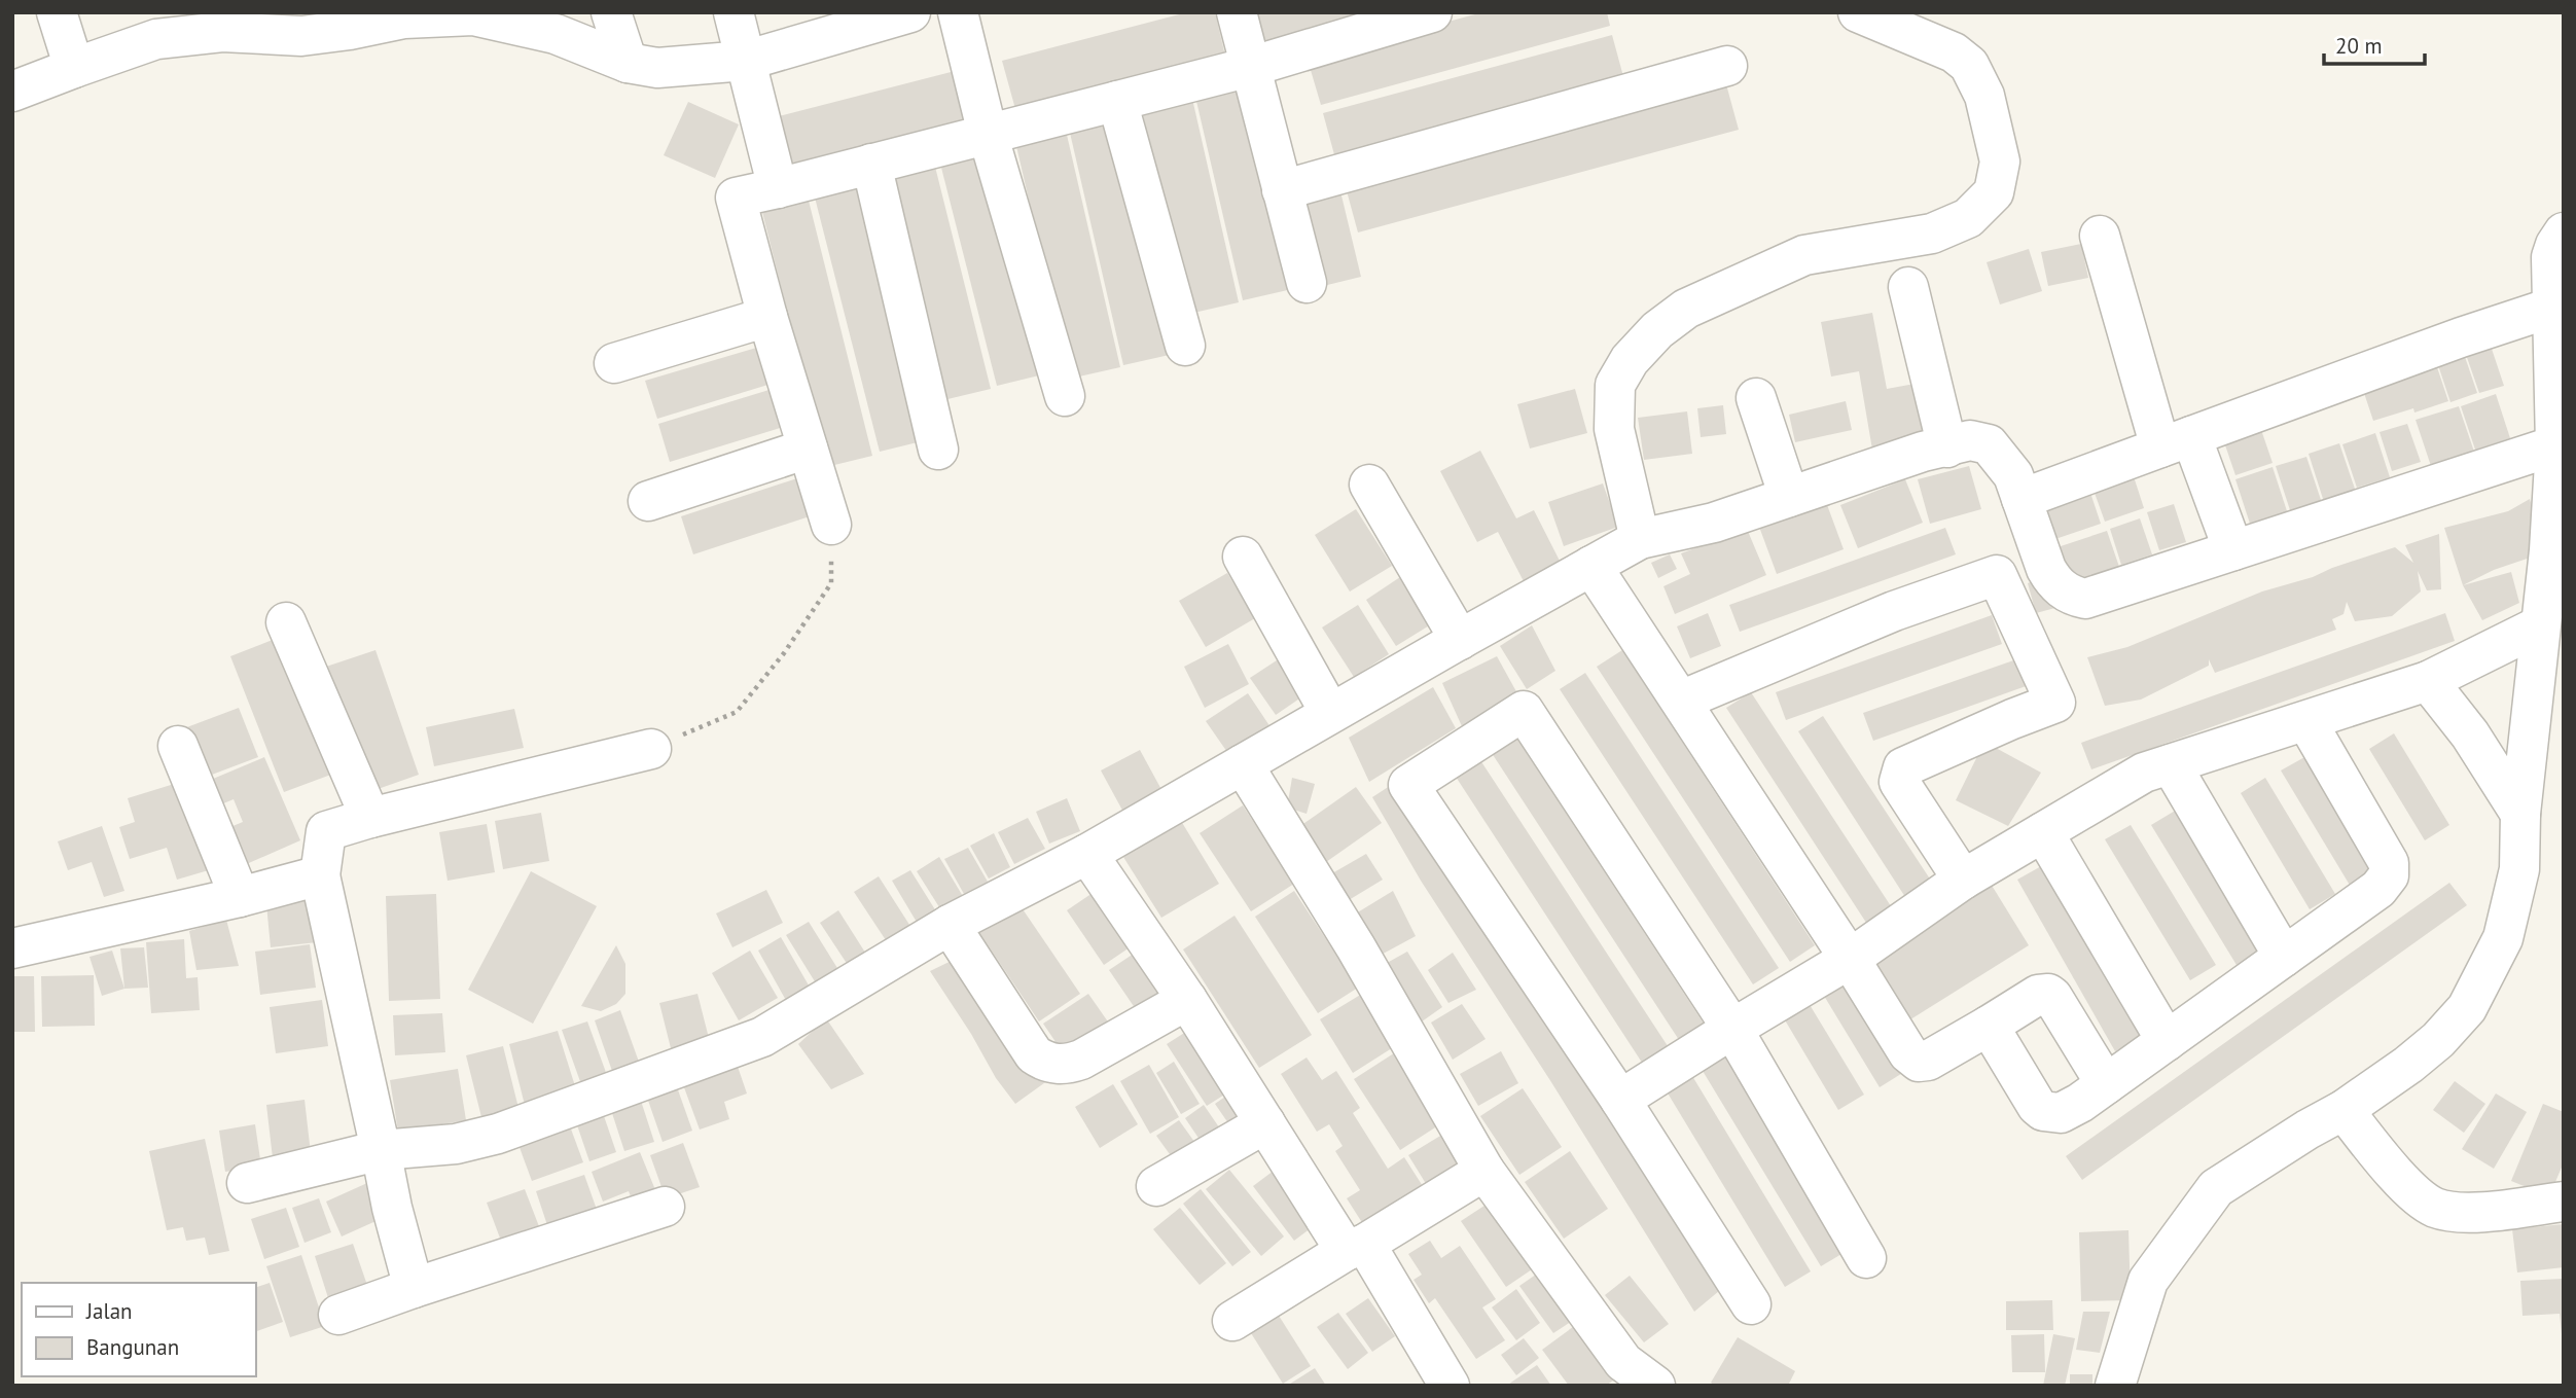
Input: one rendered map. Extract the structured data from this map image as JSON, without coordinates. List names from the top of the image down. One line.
{"legend":["Jalan","Bangunan"],"scale_bar":"20 m"}
